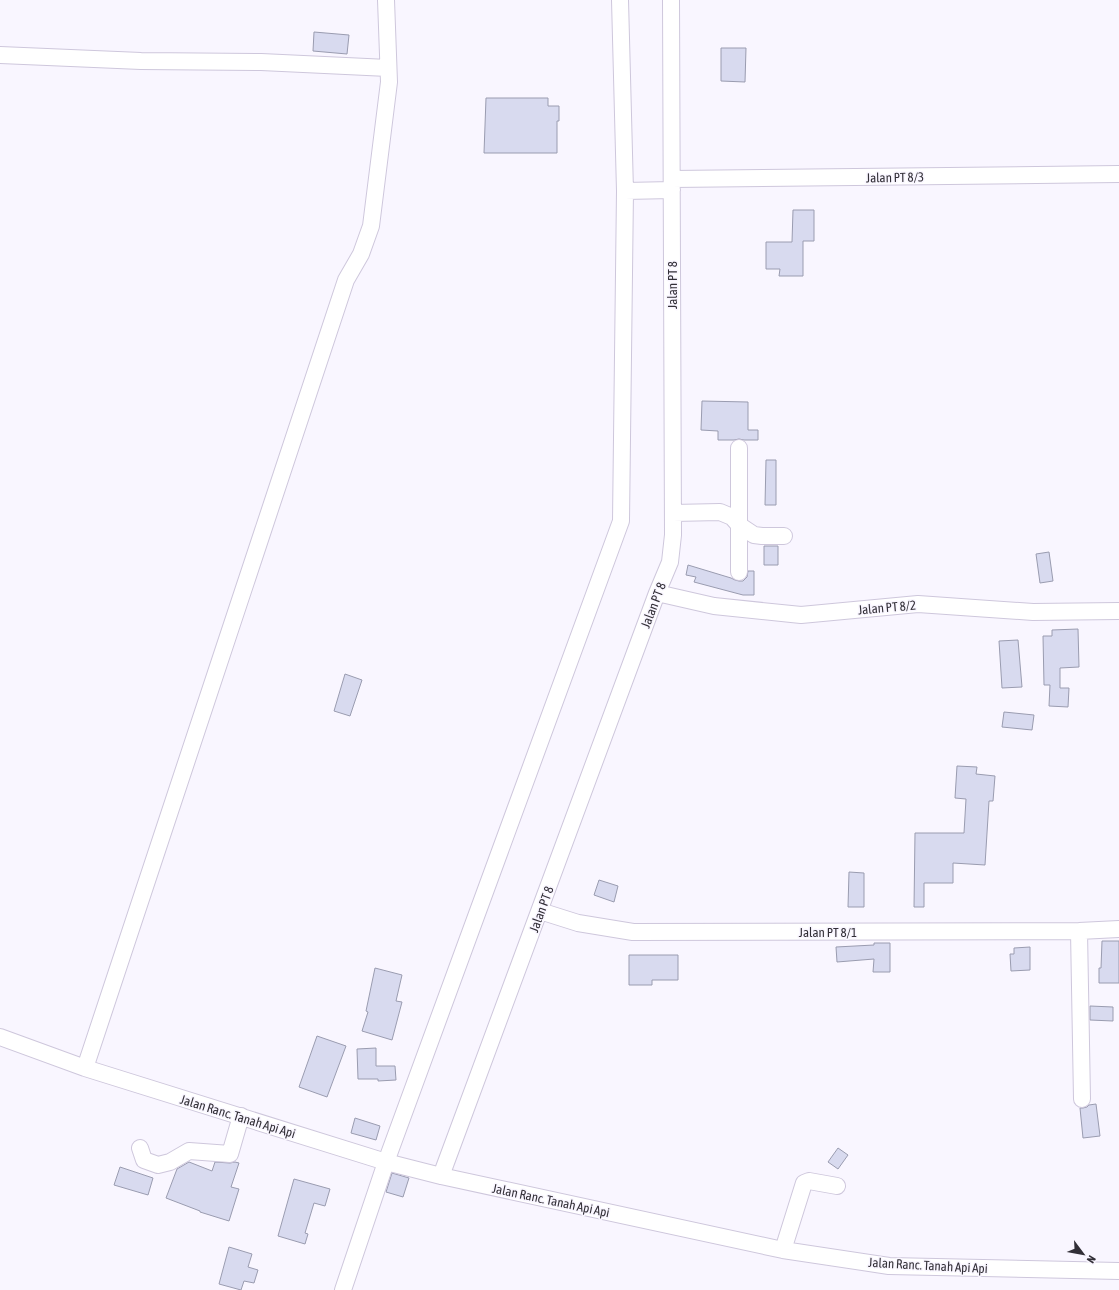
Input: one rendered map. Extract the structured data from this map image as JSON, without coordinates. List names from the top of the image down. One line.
{"streets":{"street":["Jalan PT 8/3","Jalan PT 8","Jalan PT 8/2","Jalan PT 8/1","Jalan Ranc. Tanah Api Api"]},"crossings":[["Jalan PT 8/3","Jalan PT 8"],["Jalan PT 8","Jalan PT 8/2"],["Jalan PT 8","Jalan PT 8/1"],["Jalan PT 8","Jalan Ranc. Tanah Api Api"]],"north":"bottom right"}
